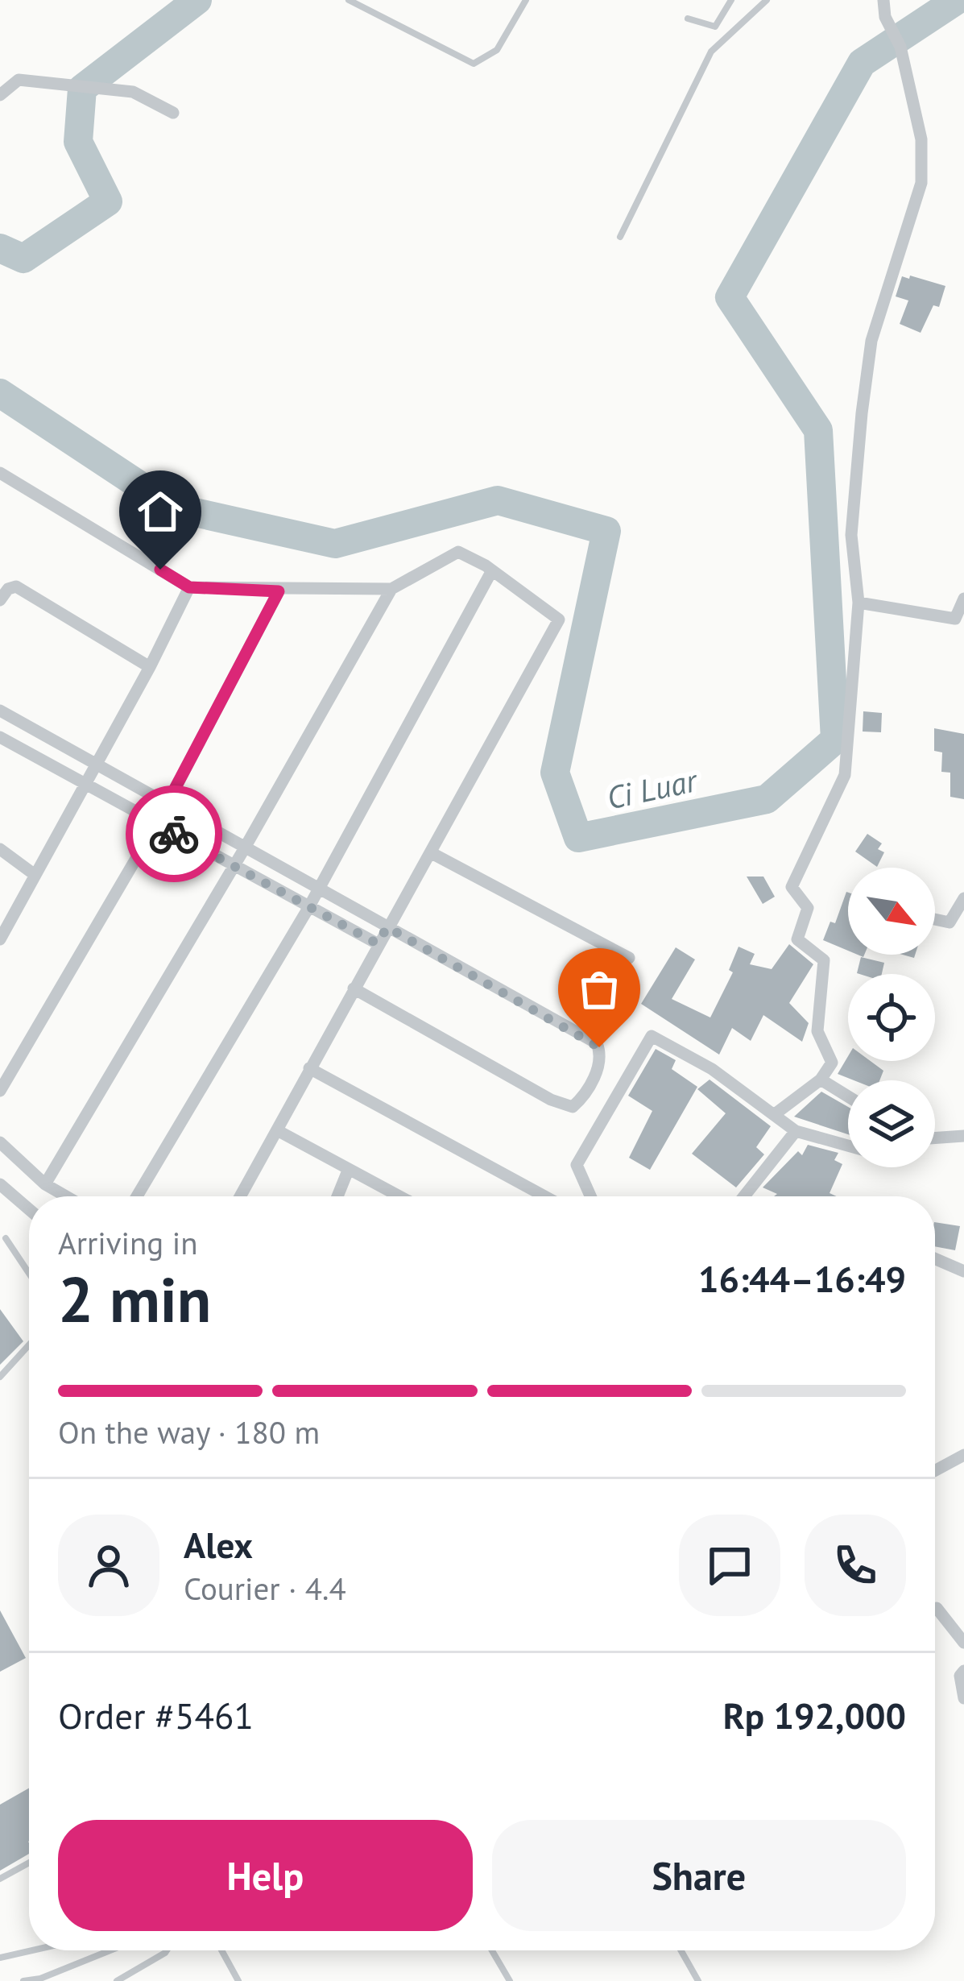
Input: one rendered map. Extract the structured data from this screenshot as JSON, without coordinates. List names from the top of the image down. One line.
{"water":["Ci Luar"],"north":"bottom right","page":{"heading":["2 min","Arriving in","16:44–16:49"],"panel":["Alex","Courier · 4.4","Order #5461","Rp 192,000"],"bar":"On the way · 180 m","buttons":["Help","Share"]}}
